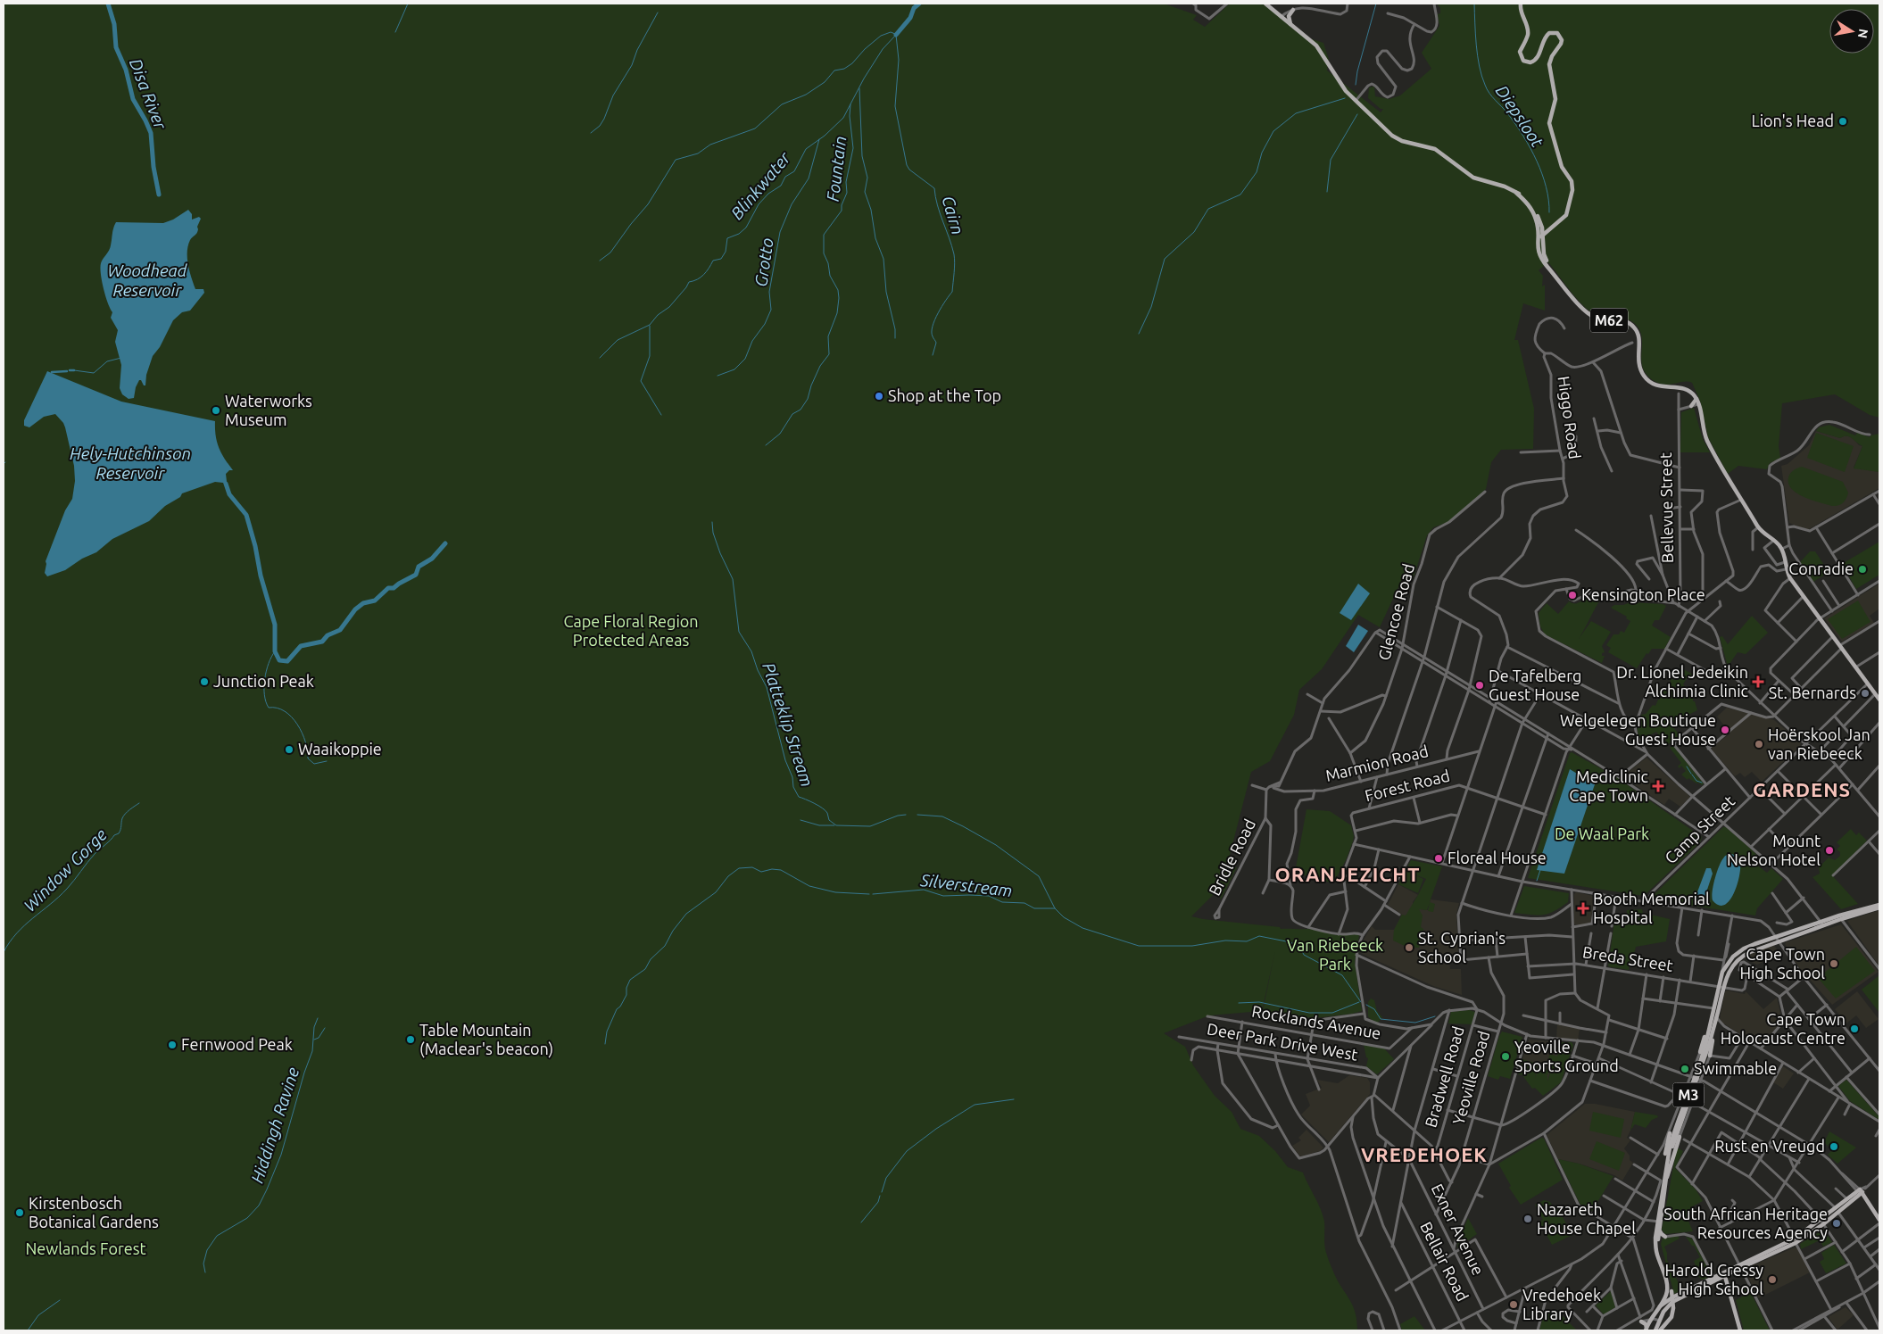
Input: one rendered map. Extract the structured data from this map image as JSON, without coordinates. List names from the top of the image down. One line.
{"streets":{"main road":["M62","M3"],"street":["Higgo Road","Bellevue Street","Glencoe Road","Marmion Road","Forest Road","Camp Street","Bridle Road","Breda Street","Rocklands Avenue","Deer Park Drive West","Bradwell Road","Yeoville Road","Exner Avenue","Bellair Road"]},"crossings":[["Breda Street","M3"],["Deer Park Drive West","Exner Avenue"],["Yeoville Road","Exner Avenue"]],"districts":["GARDENS","ORANJEZICHT","VREDEHOEK"],"water":["Disa River","Diepsloot","Fountain","Blinkwater","Cairn","Grotto","Woodhead Reservoir","Hely-Hutchinson Reservoir","Platteklip Stream","Window Gorge","Silverstream","Hiddingh Ravine"],"parks":["Cape Floral Region Protected Areas","De Waal Park","Van Riebeeck Park","Newlands Forest"],"places":{"other":["Lion's Head","Shop at the Top","Waterworks Museum","Conradie","Kensington Place","Junction Peak","De Tafelberg Guest House","St. Bernards","Welgelegen Boutique Guest House","Hoërskool Jan van Riebeeck","Waaikoppie","Mount Nelson Hotel","Floreal House","St. Cyprian's School","Cape Town High School","Cape Town Holocaust Centre","Table Mountain (Maclear's beacon)","Fernwood Peak","Yeoville Sports Ground","Swimmable","Rust en Vreugd","Kirstenbosch Botanical Gardens","Nazareth House Chapel","South African Heritage Resources Agency","Harold Cressy High School","Vredehoek Library"],"health":["Dr. Lionel Jedeikin Alchimia Clinic","Mediclinic Cape Town","Booth Memorial Hospital"]},"north":"right"}
